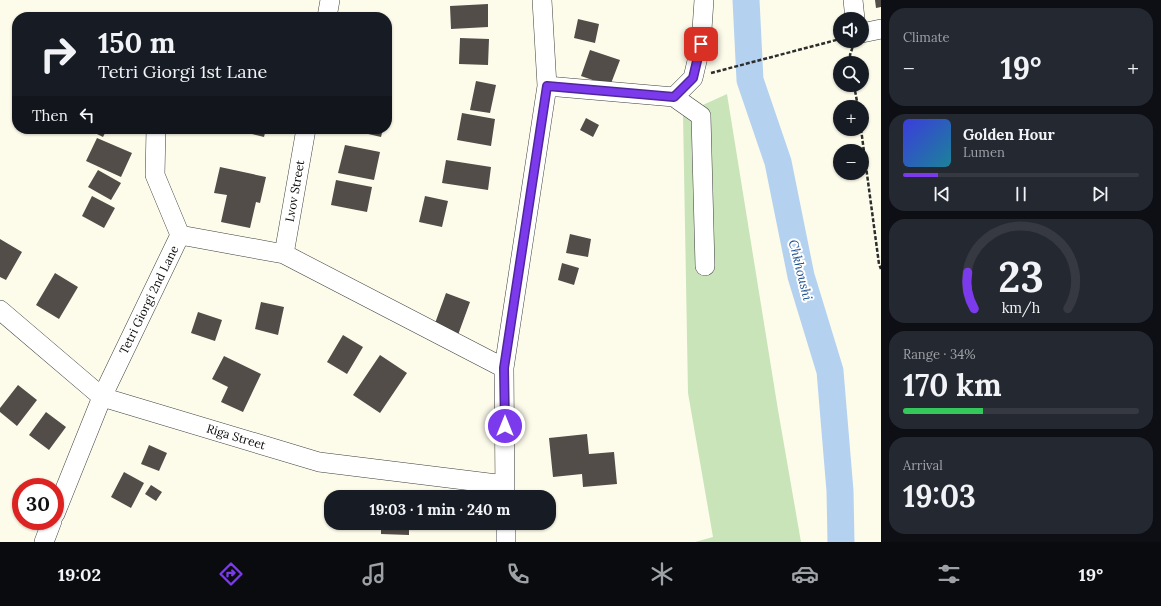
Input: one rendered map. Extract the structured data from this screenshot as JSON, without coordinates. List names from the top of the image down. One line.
{"streets":{"street":["Lvov Street","Tetri Giorgi 2nd Lane","Riga Street"]},"crossings":[["Lvov Street","Tetri Giorgi 2nd Lane"],["Tetri Giorgi 2nd Lane","Riga Street"]],"water":["Chkhoushi"],"page":{"tile":["Climate",["Range · 34%","170 km"],["Arrival","19:03"]],"map_buttons":["+","−"],"turn":["150 m","Tetri Giorgi 1st Lane"],"heat":["−","19°","+"],"then":"Then","song":["Golden Hour","Lumen"],"limit":"30","trip":"19:03 · 1 min · 240 m","tabs":["19:02","19°"],"gauge":["23","km/h"]}}
